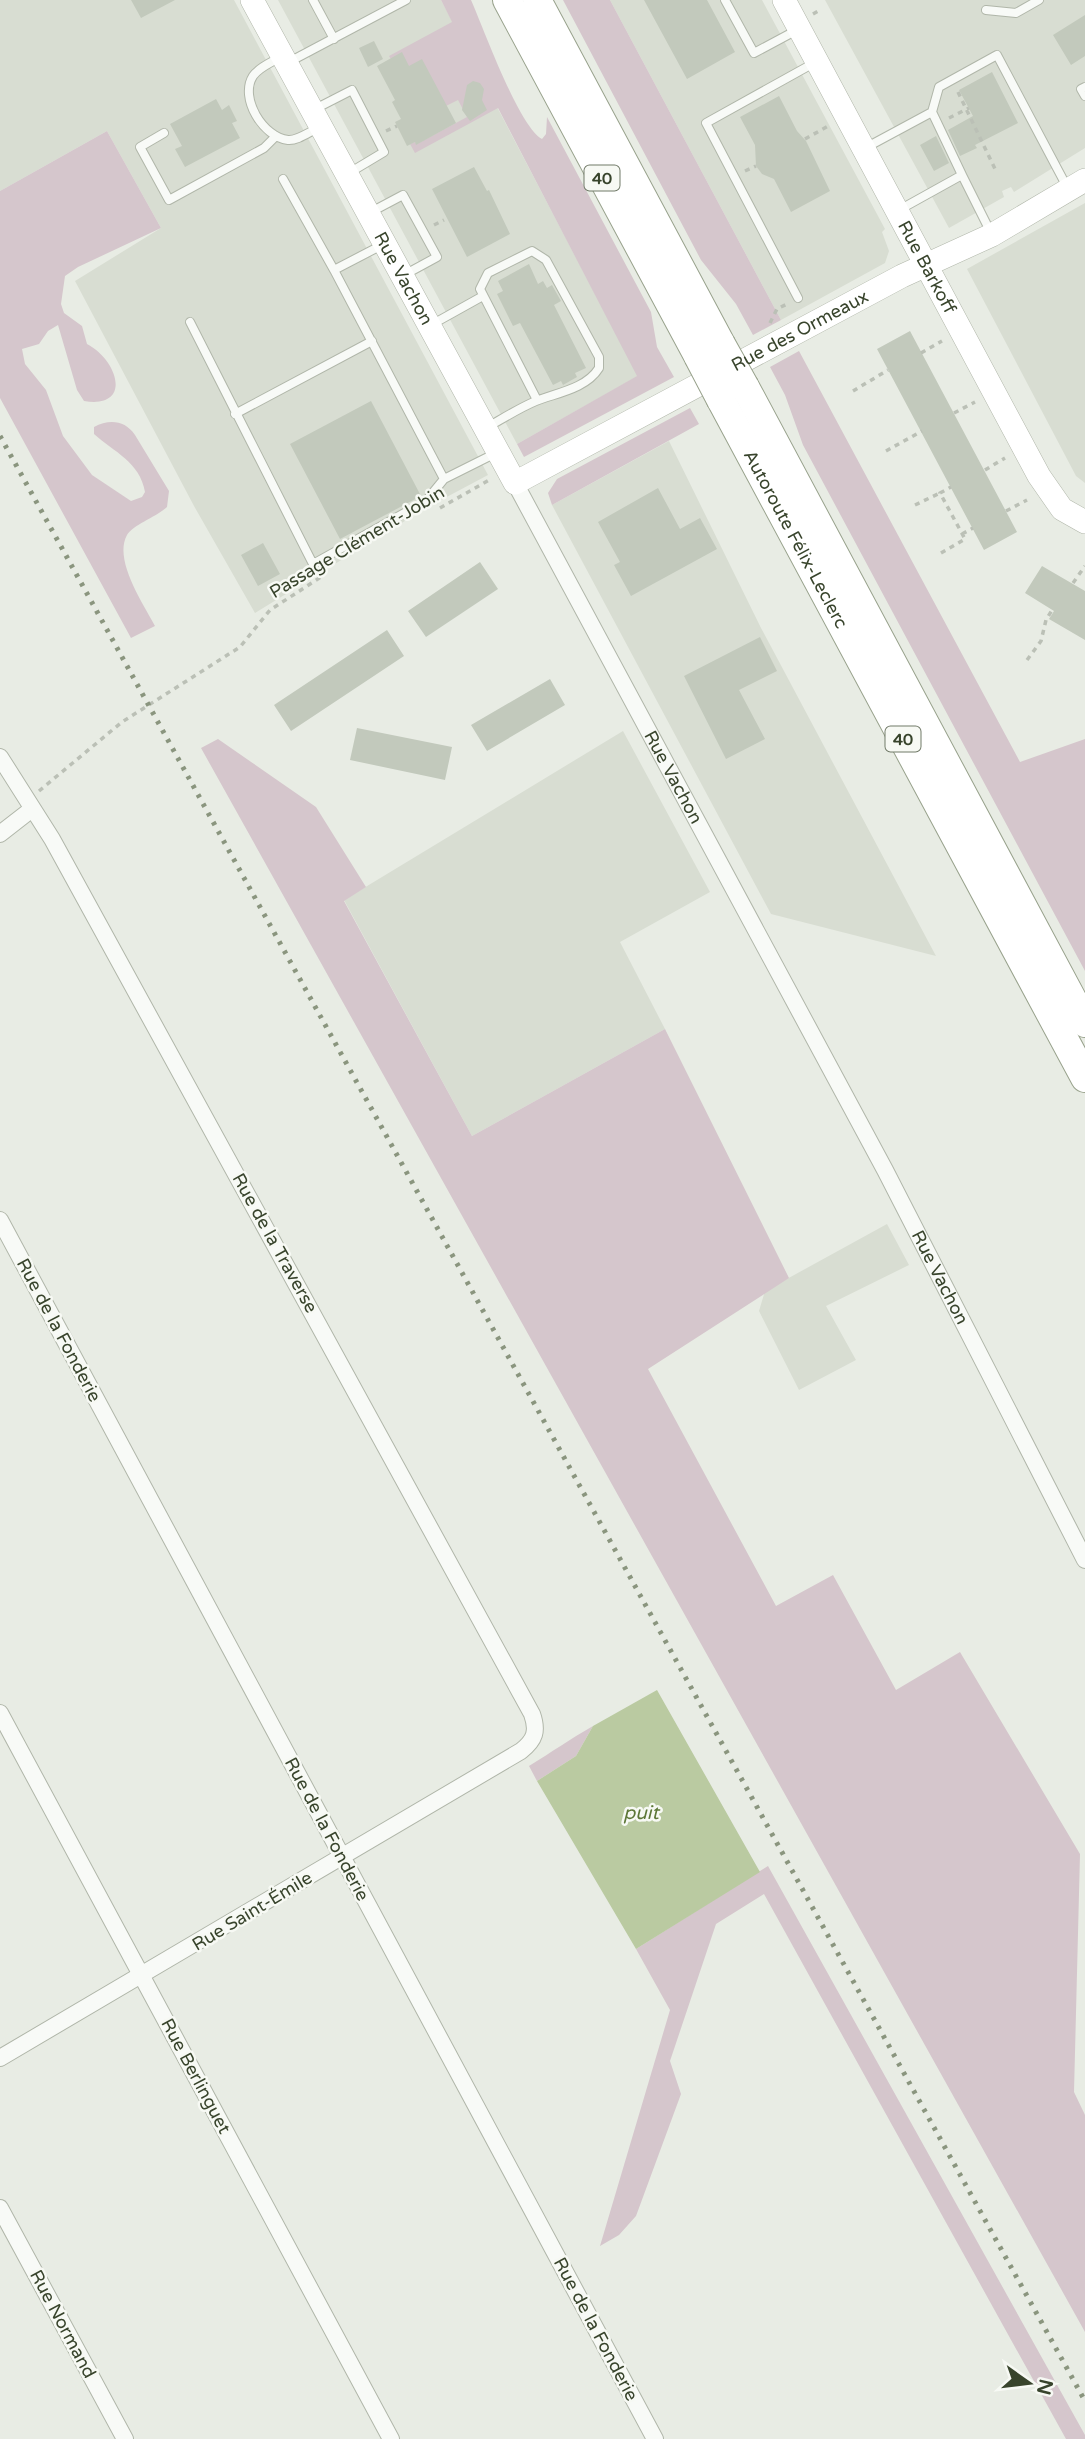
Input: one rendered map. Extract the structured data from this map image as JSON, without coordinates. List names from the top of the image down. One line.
{"streets":{"highway":["40","Autoroute Félix-Leclerc"],"street":["Rue Barkoff","Rue Vachon","Rue des Ormeaux","Rue de la Traverse","Rue de la Fonderie","Rue Saint-Émile","Rue Berlinguet","Rue Normand"],"path":["Passage Clément-Jobin"]},"crossings":[["Rue Barkoff","Rue des Ormeaux"],["Rue Vachon","Rue des Ormeaux"],["Rue Vachon","Passage Clément-Jobin"],["Rue des Ormeaux","Passage Clément-Jobin"],["Rue de la Traverse","Rue Saint-Émile"],["Rue de la Fonderie","Rue Saint-Émile"],["Rue Saint-Émile","Rue Berlinguet"]],"water":["puit"],"north":"right"}
